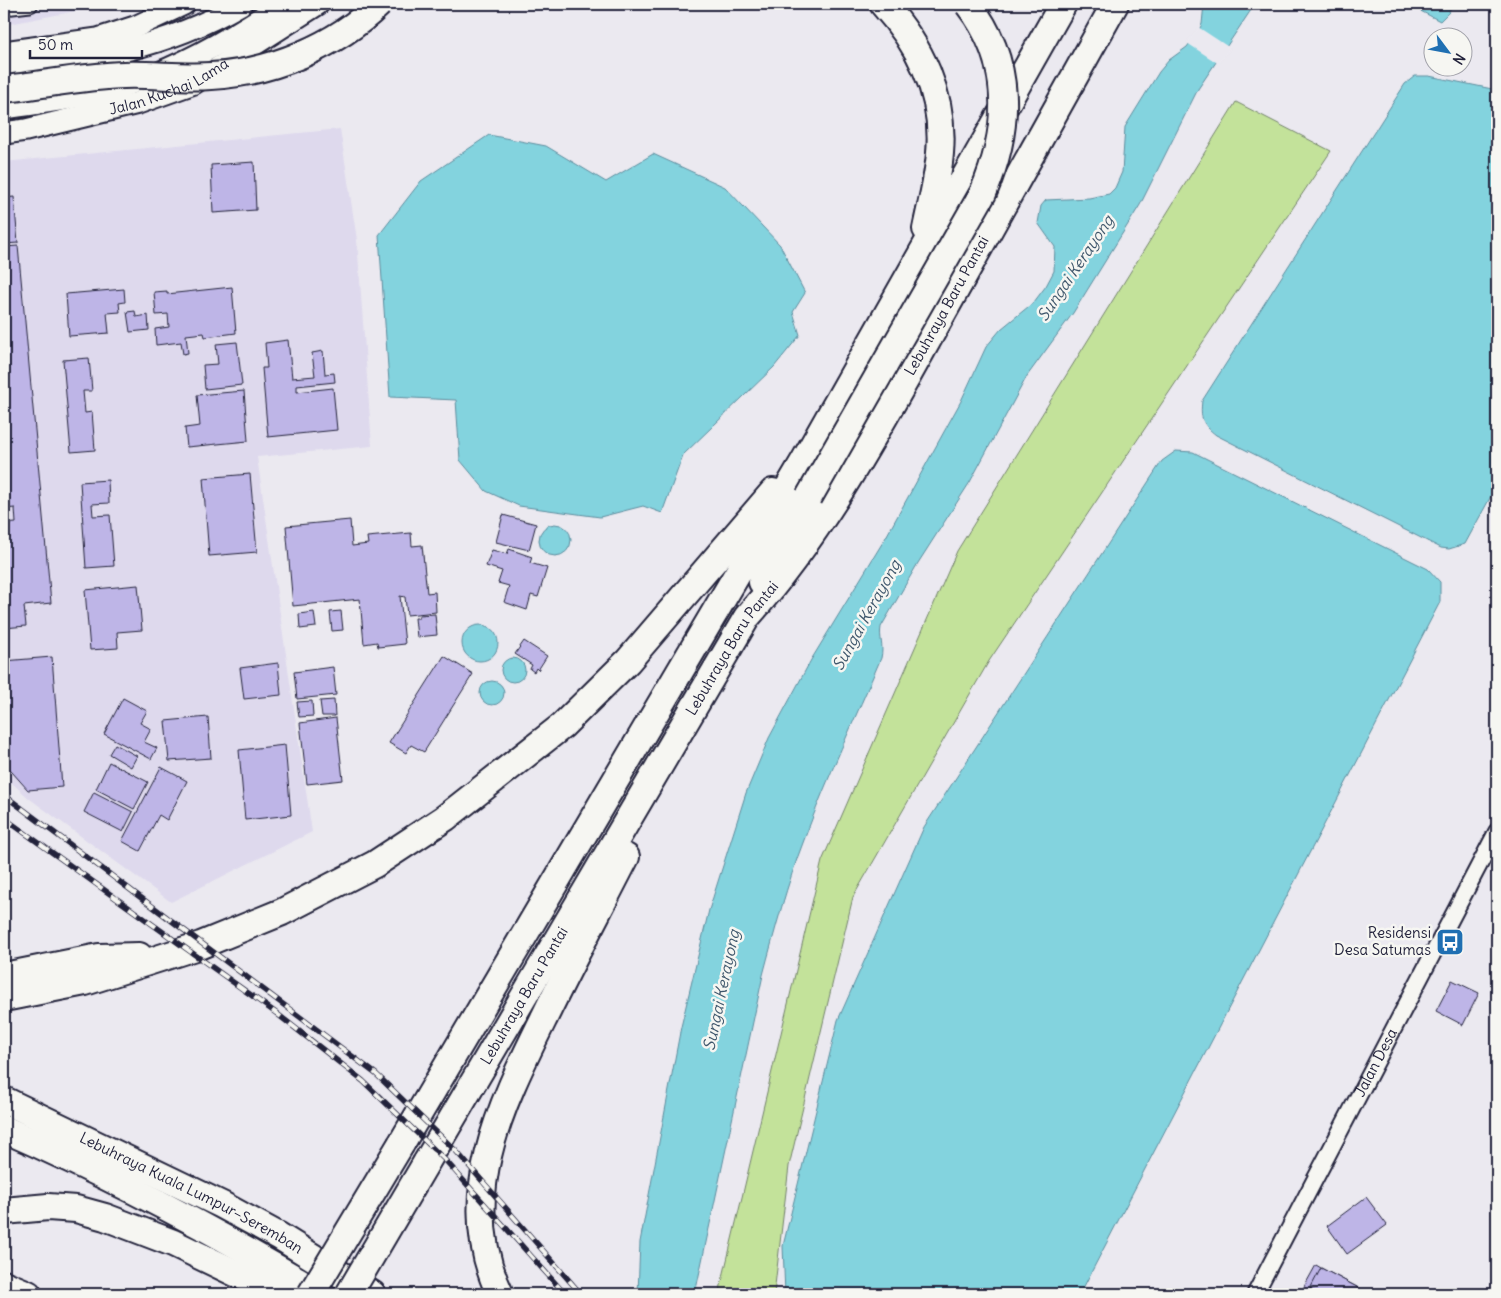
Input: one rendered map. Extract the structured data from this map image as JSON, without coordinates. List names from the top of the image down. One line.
{"streets":{"highway":["Lebuhraya Baru Pantai","Lebuhraya Kuala Lumpur–Seremban"],"main road":["Jalan Kuchai Lama"],"street":["Jalan Desa"]},"water":["Sungai Kerayong"],"places":{"bus stop":["Residensi Desa Satumas"]},"scale_bar":"50 m","north":"bottom right"}
